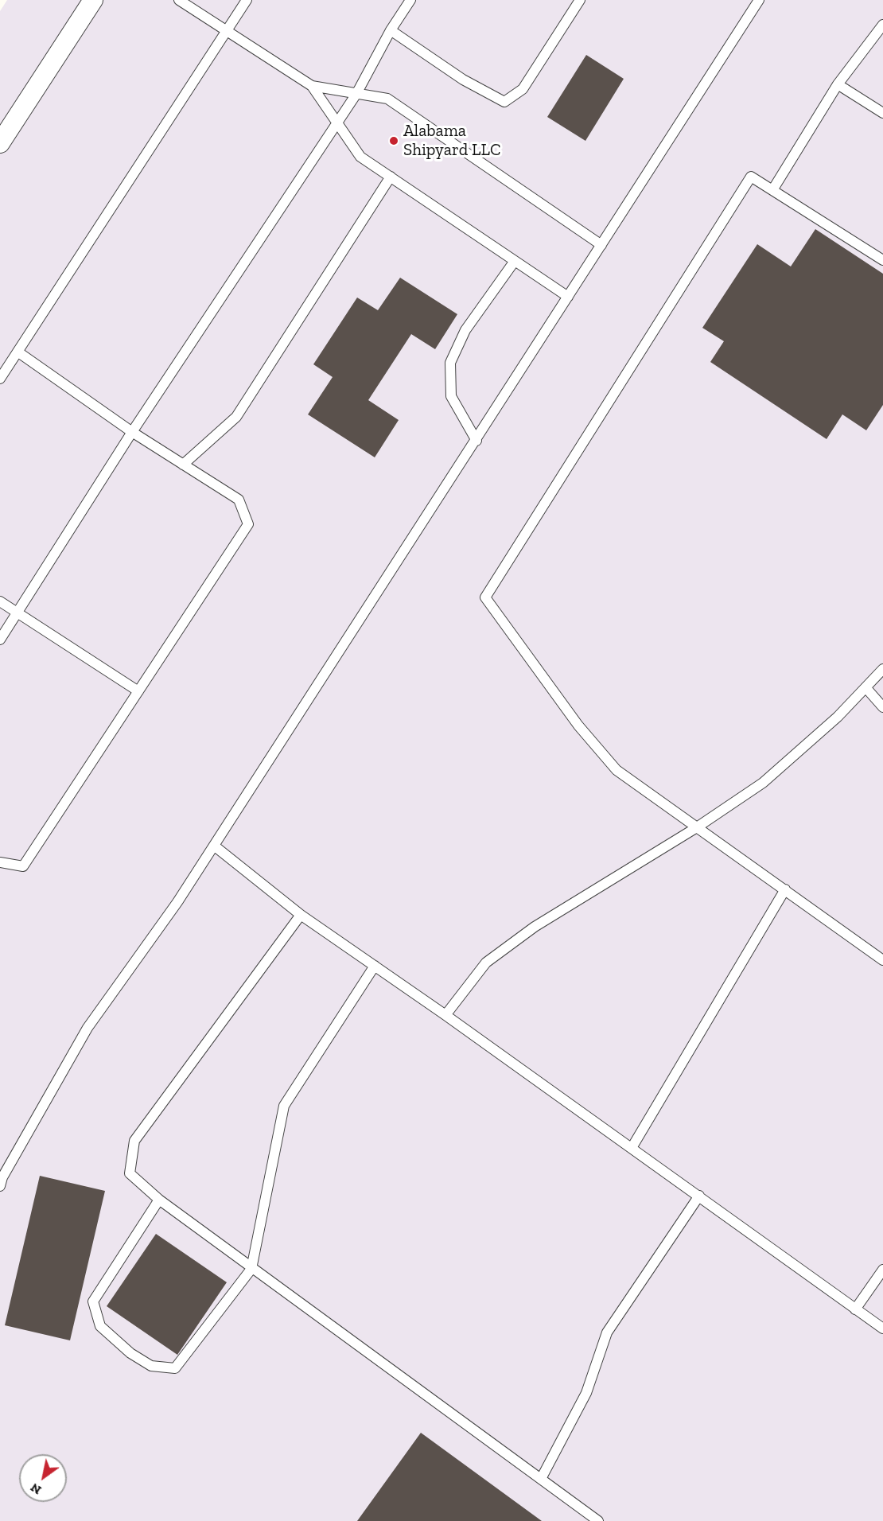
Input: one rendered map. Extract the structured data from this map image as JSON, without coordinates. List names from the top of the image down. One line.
{"places":["Alabama Shipyard LLC"],"north":"bottom left"}
